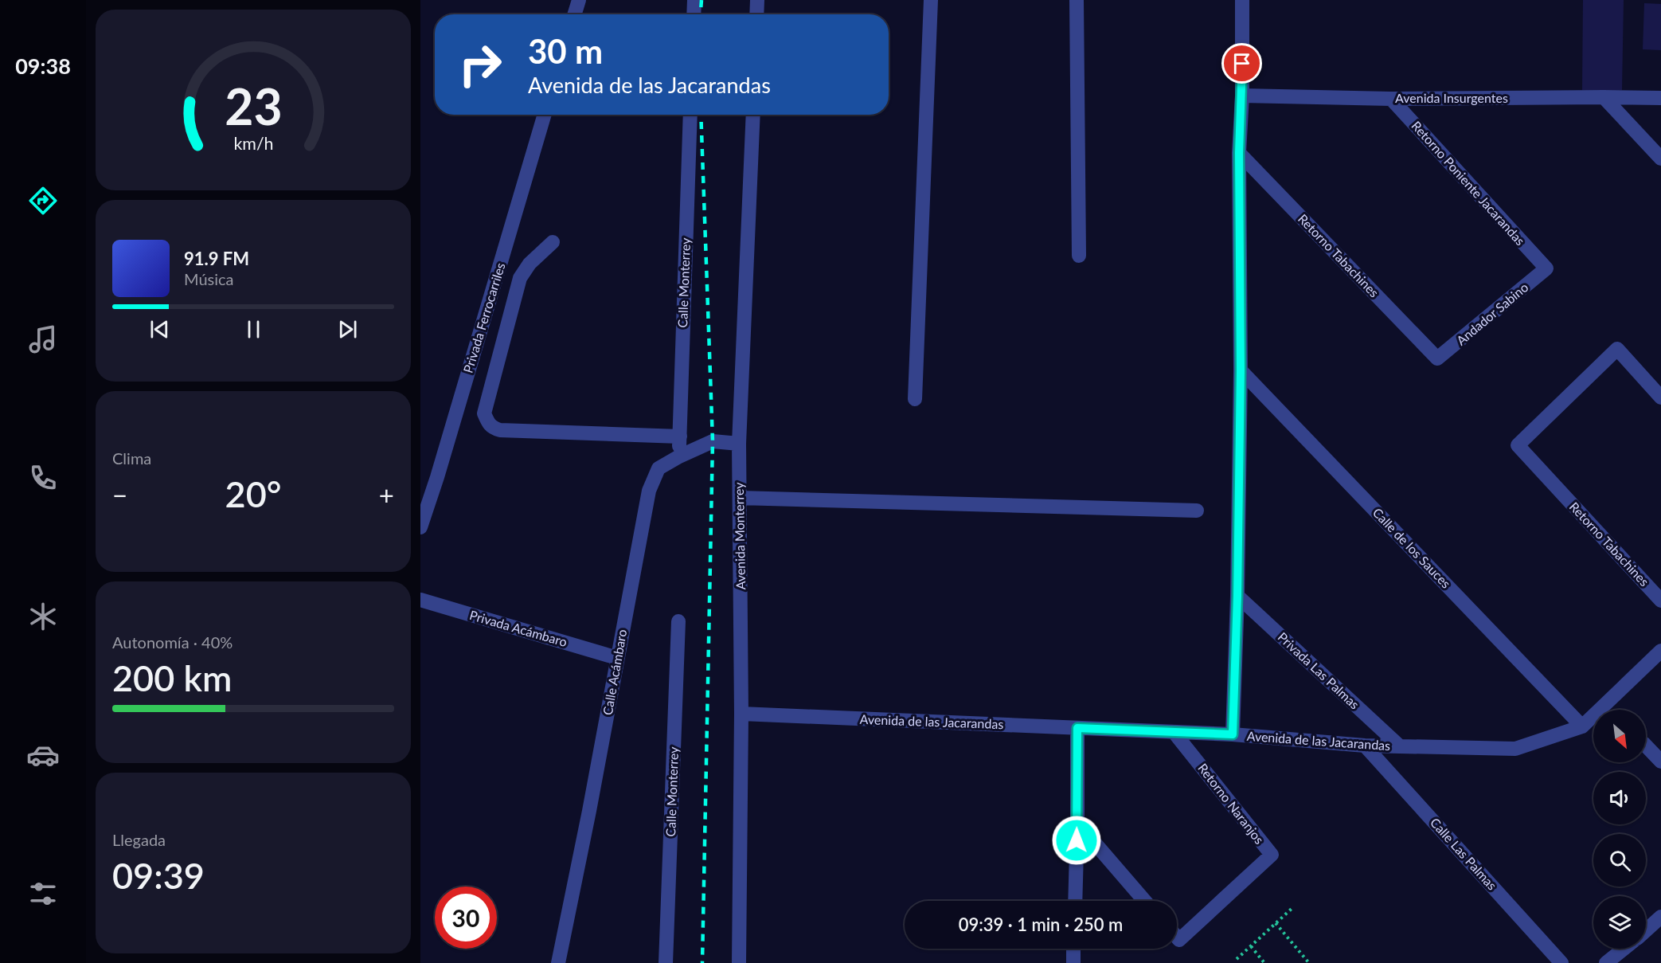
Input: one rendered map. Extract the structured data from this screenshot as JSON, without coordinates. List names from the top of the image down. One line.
{"streets":{"street":["Avenida Insurgentes","Retorno Poniente Jacarandas","Retorno Tabachines","Calle Monterrey","Andador Sabino","Privada Ferrocarriles","Avenida Monterrey","Calle de los Sauces","Privada Acámbaro","Privada Las Palmas","Calle Acámbaro","Avenida de las Jacarandas","Retorno Naranjos","Calle Las Palmas"]},"crossings":[["Avenida Insurgentes","Retorno Poniente Jacarandas"],["Retorno Poniente Jacarandas","Andador Sabino"],["Retorno Tabachines","Andador Sabino"],["Calle Monterrey","Calle Acámbaro"],["Avenida Monterrey","Calle Acámbaro"],["Avenida Monterrey","Avenida de las Jacarandas"],["Calle de los Sauces","Avenida de las Jacarandas"],["Privada Acámbaro","Calle Acámbaro"],["Privada Las Palmas","Avenida de las Jacarandas"],["Avenida de las Jacarandas","Retorno Naranjos"],["Avenida de las Jacarandas","Calle Las Palmas"]],"north":"bottom right","page":{"tabs":"09:38","turn":["30 m","Avenida de las Jacarandas"],"song":["91.9 FM","Música"],"tile":["Clima",["Autonomía · 40%","200 km"],["Llegada","09:39"]],"heat":["−","20°","+"],"limit":"30","trip":"09:39 · 1 min · 250 m","gauge":["23","km/h"]}}
